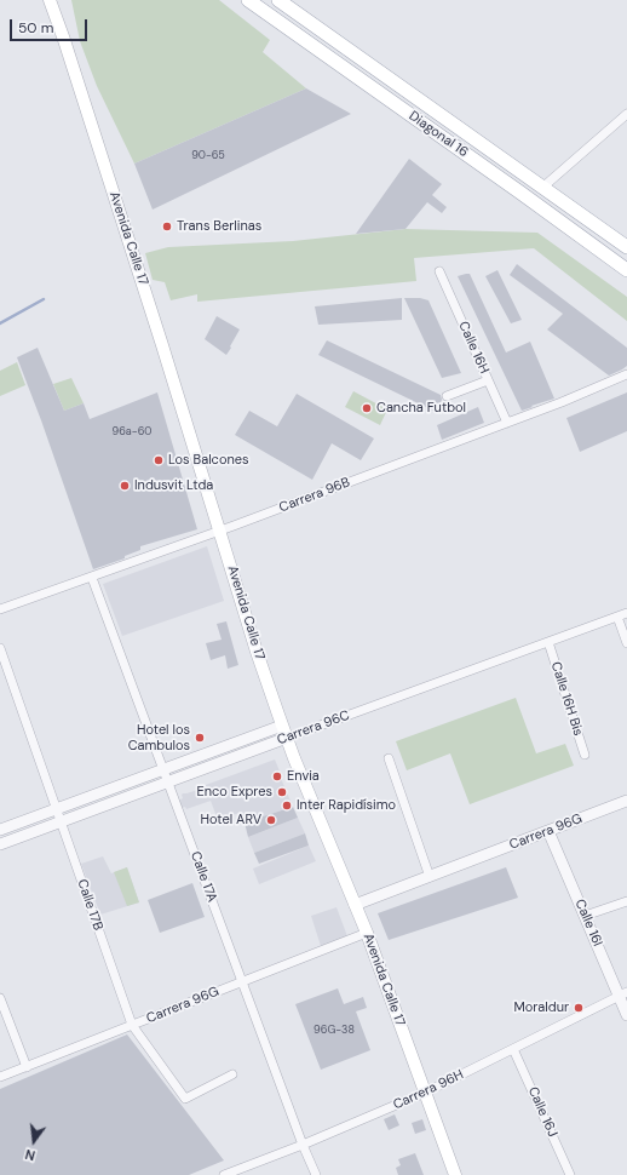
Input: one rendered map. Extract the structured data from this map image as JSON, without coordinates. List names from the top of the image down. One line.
{"streets":{"main road":["Diagonal 16","Avenida Calle 17"],"street":["Calle 16H","Carrera 96B","Calle 16H Bis","Carrera 96C","Carrera 96G","Calle 17A","Calle 17B","Calle 16I","Carrera 96H","Calle 16J"]},"crossings":[["Avenida Calle 17","Carrera 96B"],["Avenida Calle 17","Carrera 96C"],["Avenida Calle 17","Carrera 96G"],["Avenida Calle 17","Carrera 96H"],["Calle 16H","Carrera 96B"],["Carrera 96B","Calle 17A"],["Calle 16H Bis","Carrera 96C"],["Carrera 96C","Calle 17A"],["Carrera 96C","Calle 17B"],["Carrera 96G","Calle 17A"],["Carrera 96G","Calle 17B"],["Carrera 96G","Calle 16I"],["Calle 17A","Carrera 96H"],["Calle 16I","Carrera 96H"],["Carrera 96H","Calle 16J"]],"places":["Trans Berlinas","Cancha Futbol","Los Balcones","Indusvit Ltda","Hotel los Cambulos","Envia","Enco Expres","Inter Rapidísimo","Hotel ARV","Moraldur"],"house_numbers":["90-65","96a-60","96G-38"],"scale_bar":"50 m","north":"bottom"}
